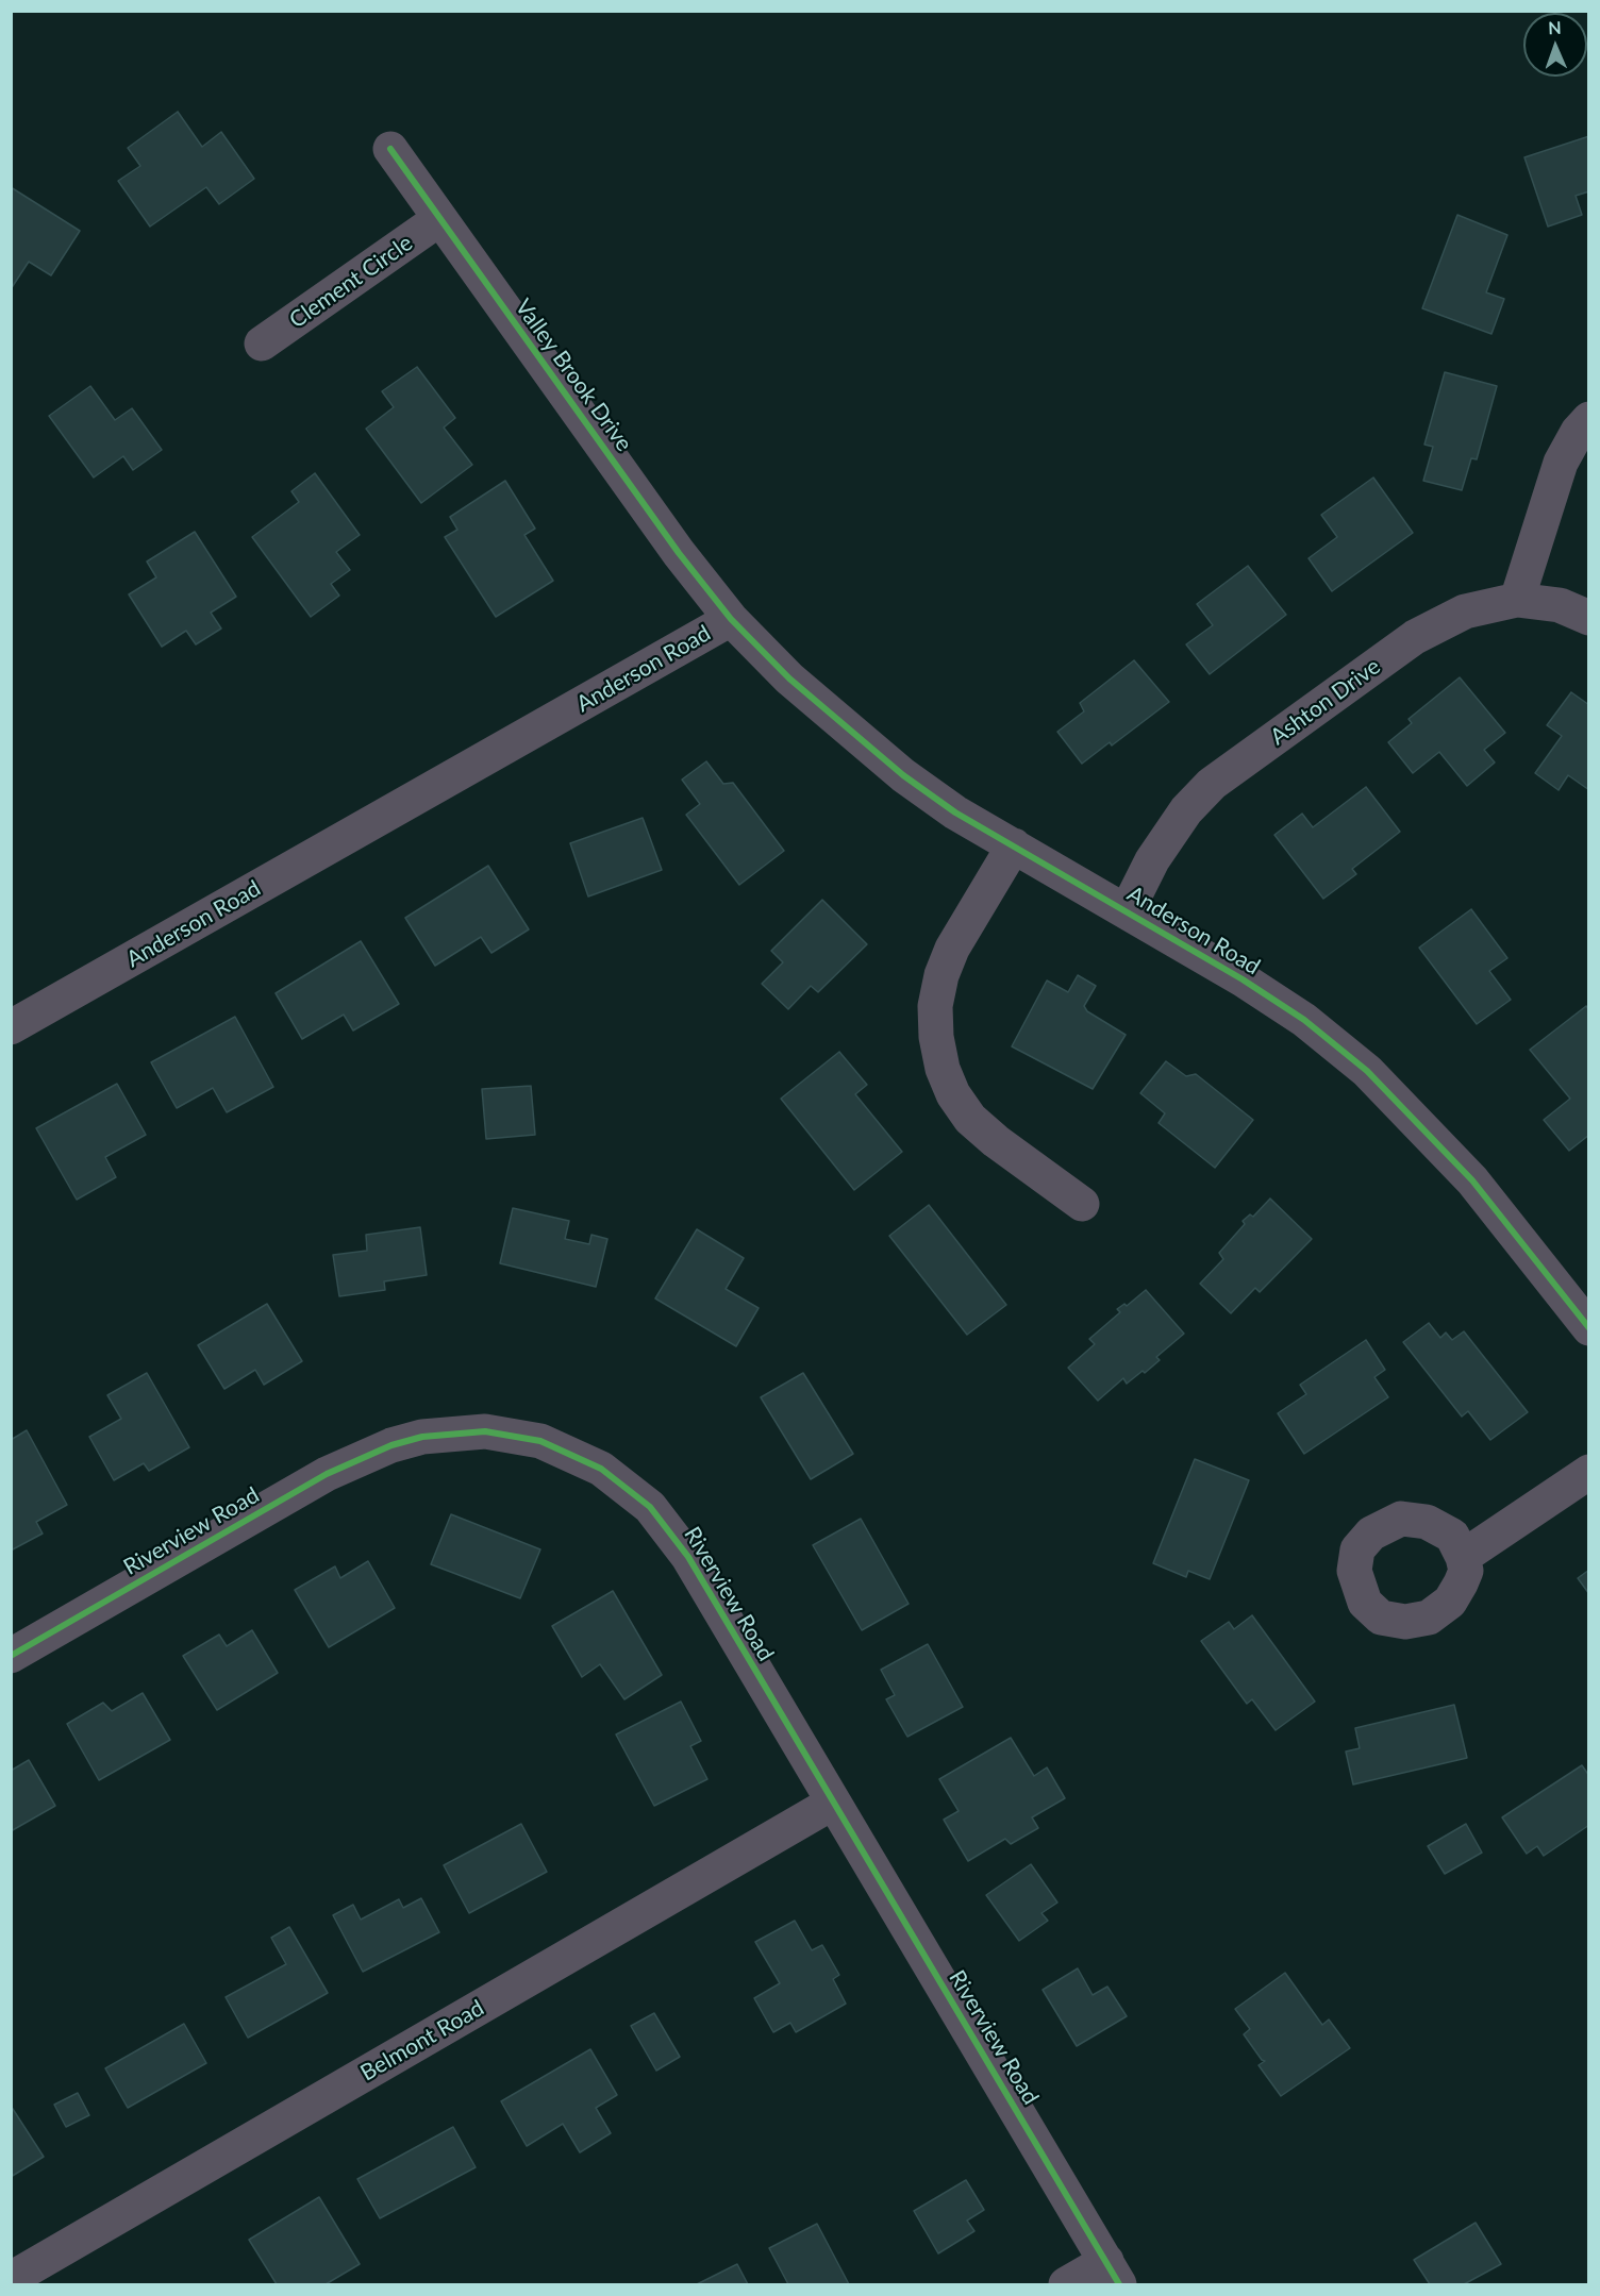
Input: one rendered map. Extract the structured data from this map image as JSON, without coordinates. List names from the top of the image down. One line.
{"streets":{"street":["Clement Circle","Valley Brook Drive","Anderson Road","Ashton Drive","Riverview Road","Belmont Road"]},"crossings":[["Clement Circle","Valley Brook Drive"],["Valley Brook Drive","Anderson Road"],["Anderson Road","Ashton Drive"],["Riverview Road","Belmont Road"]],"north":"top"}
